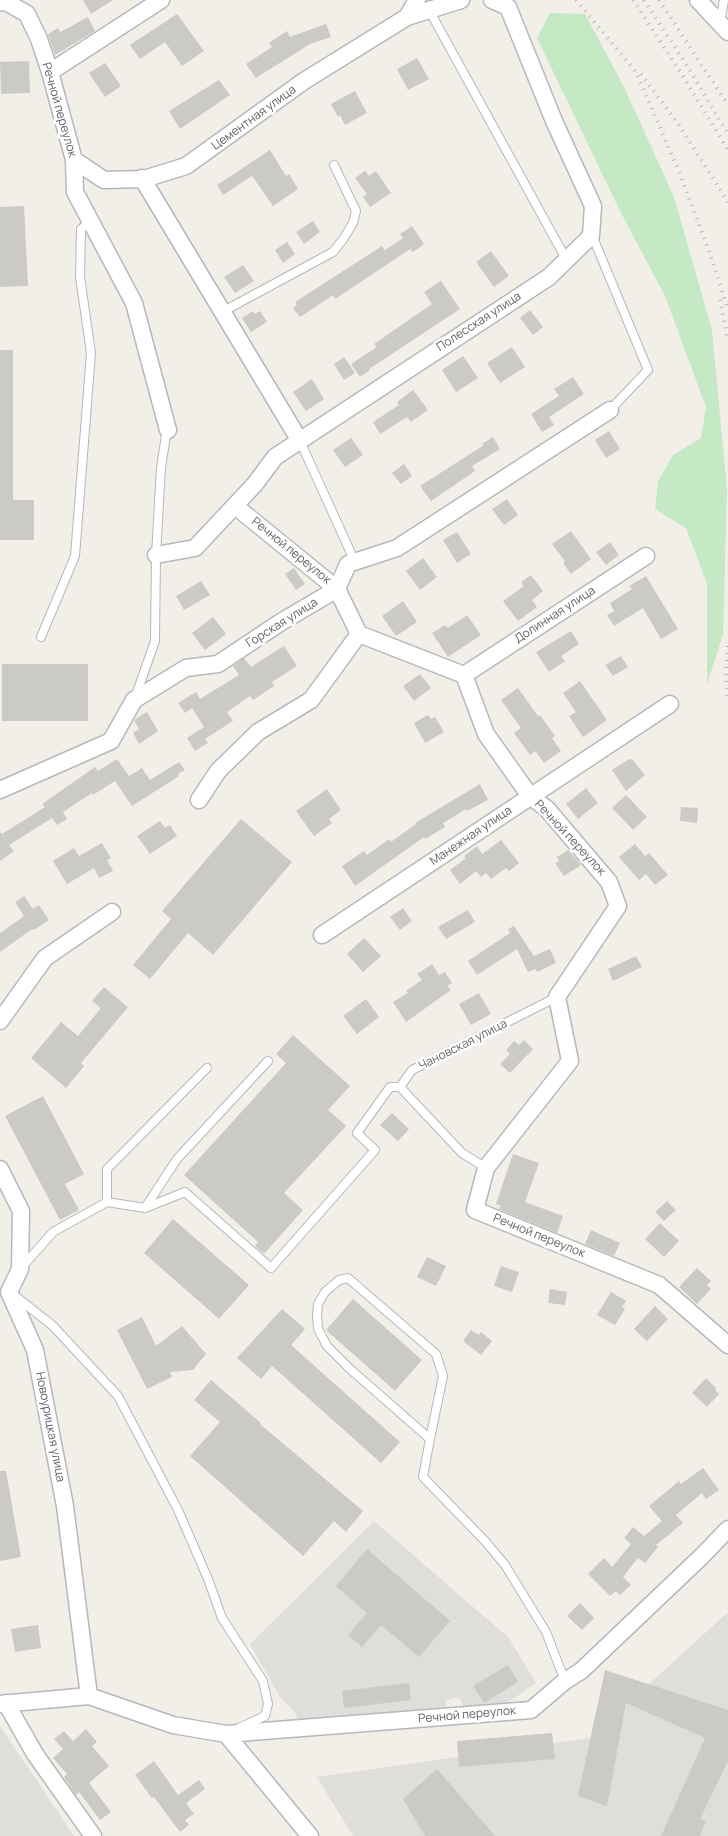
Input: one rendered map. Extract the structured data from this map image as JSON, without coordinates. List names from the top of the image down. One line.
{"streets":{"street":["Речной переулок","Цементная улица","Полесская улица","Долинная улица","Горская улица","Манежная улица","Новоурицкая улица"],"lane":["Чановская улица"]},"crossings":[["Речной переулок","Цементная улица"],["Речной переулок","Полесская улица"],["Речной переулок","Долинная улица"],["Речной переулок","Горская улица"],["Речной переулок","Манежная улица"],["Речной переулок","Чановская улица"],["Речной переулок","Новоурицкая улица"]]}
